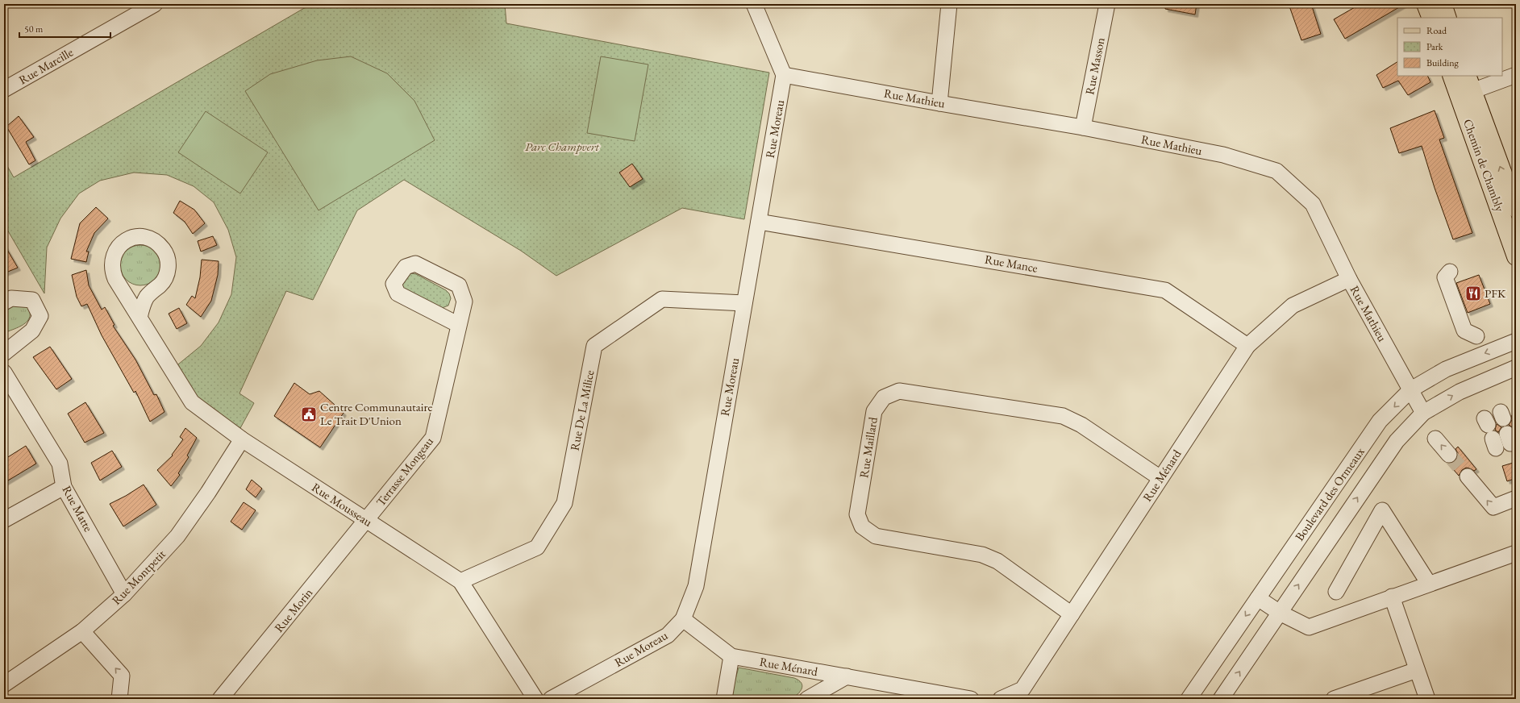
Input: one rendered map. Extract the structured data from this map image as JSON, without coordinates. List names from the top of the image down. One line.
{"streets":{"main road":["Chemin de Chambly"],"street":["Rue Marcille","Rue Masson","Rue Mathieu","Rue Moreau","Rue Mance","Rue De La Milice","Rue Maillard","Terrasse Mongeau","Rue Ménard","Boulevard des Ormeaux","Rue Mousseau","Rue Matte","Rue Montpetit","Rue Morin"]},"crossings":[["Rue Masson","Rue Mathieu"],["Rue Mathieu","Rue Moreau"],["Rue Mathieu","Rue Ménard"],["Rue Mathieu","Boulevard des Ormeaux"],["Rue Moreau","Rue Mance"],["Rue Moreau","Rue De La Milice"],["Rue Moreau","Rue Ménard"],["Rue Mance","Rue Ménard"],["Rue De La Milice","Rue Mousseau"],["Rue Maillard","Rue Ménard"],["Terrasse Mongeau","Rue Mousseau"],["Terrasse Mongeau","Rue Morin"],["Rue Mousseau","Rue Montpetit"],["Rue Mousseau","Rue Morin"],["Rue Matte","Rue Montpetit"]],"parks":["Parc Champvert"],"places":{"restaurant":["PFK"],"public building":["Centre Communautaire Le Trait D'Union"]},"legend":["Road","Park","Building"],"scale_bar":"50 m"}
